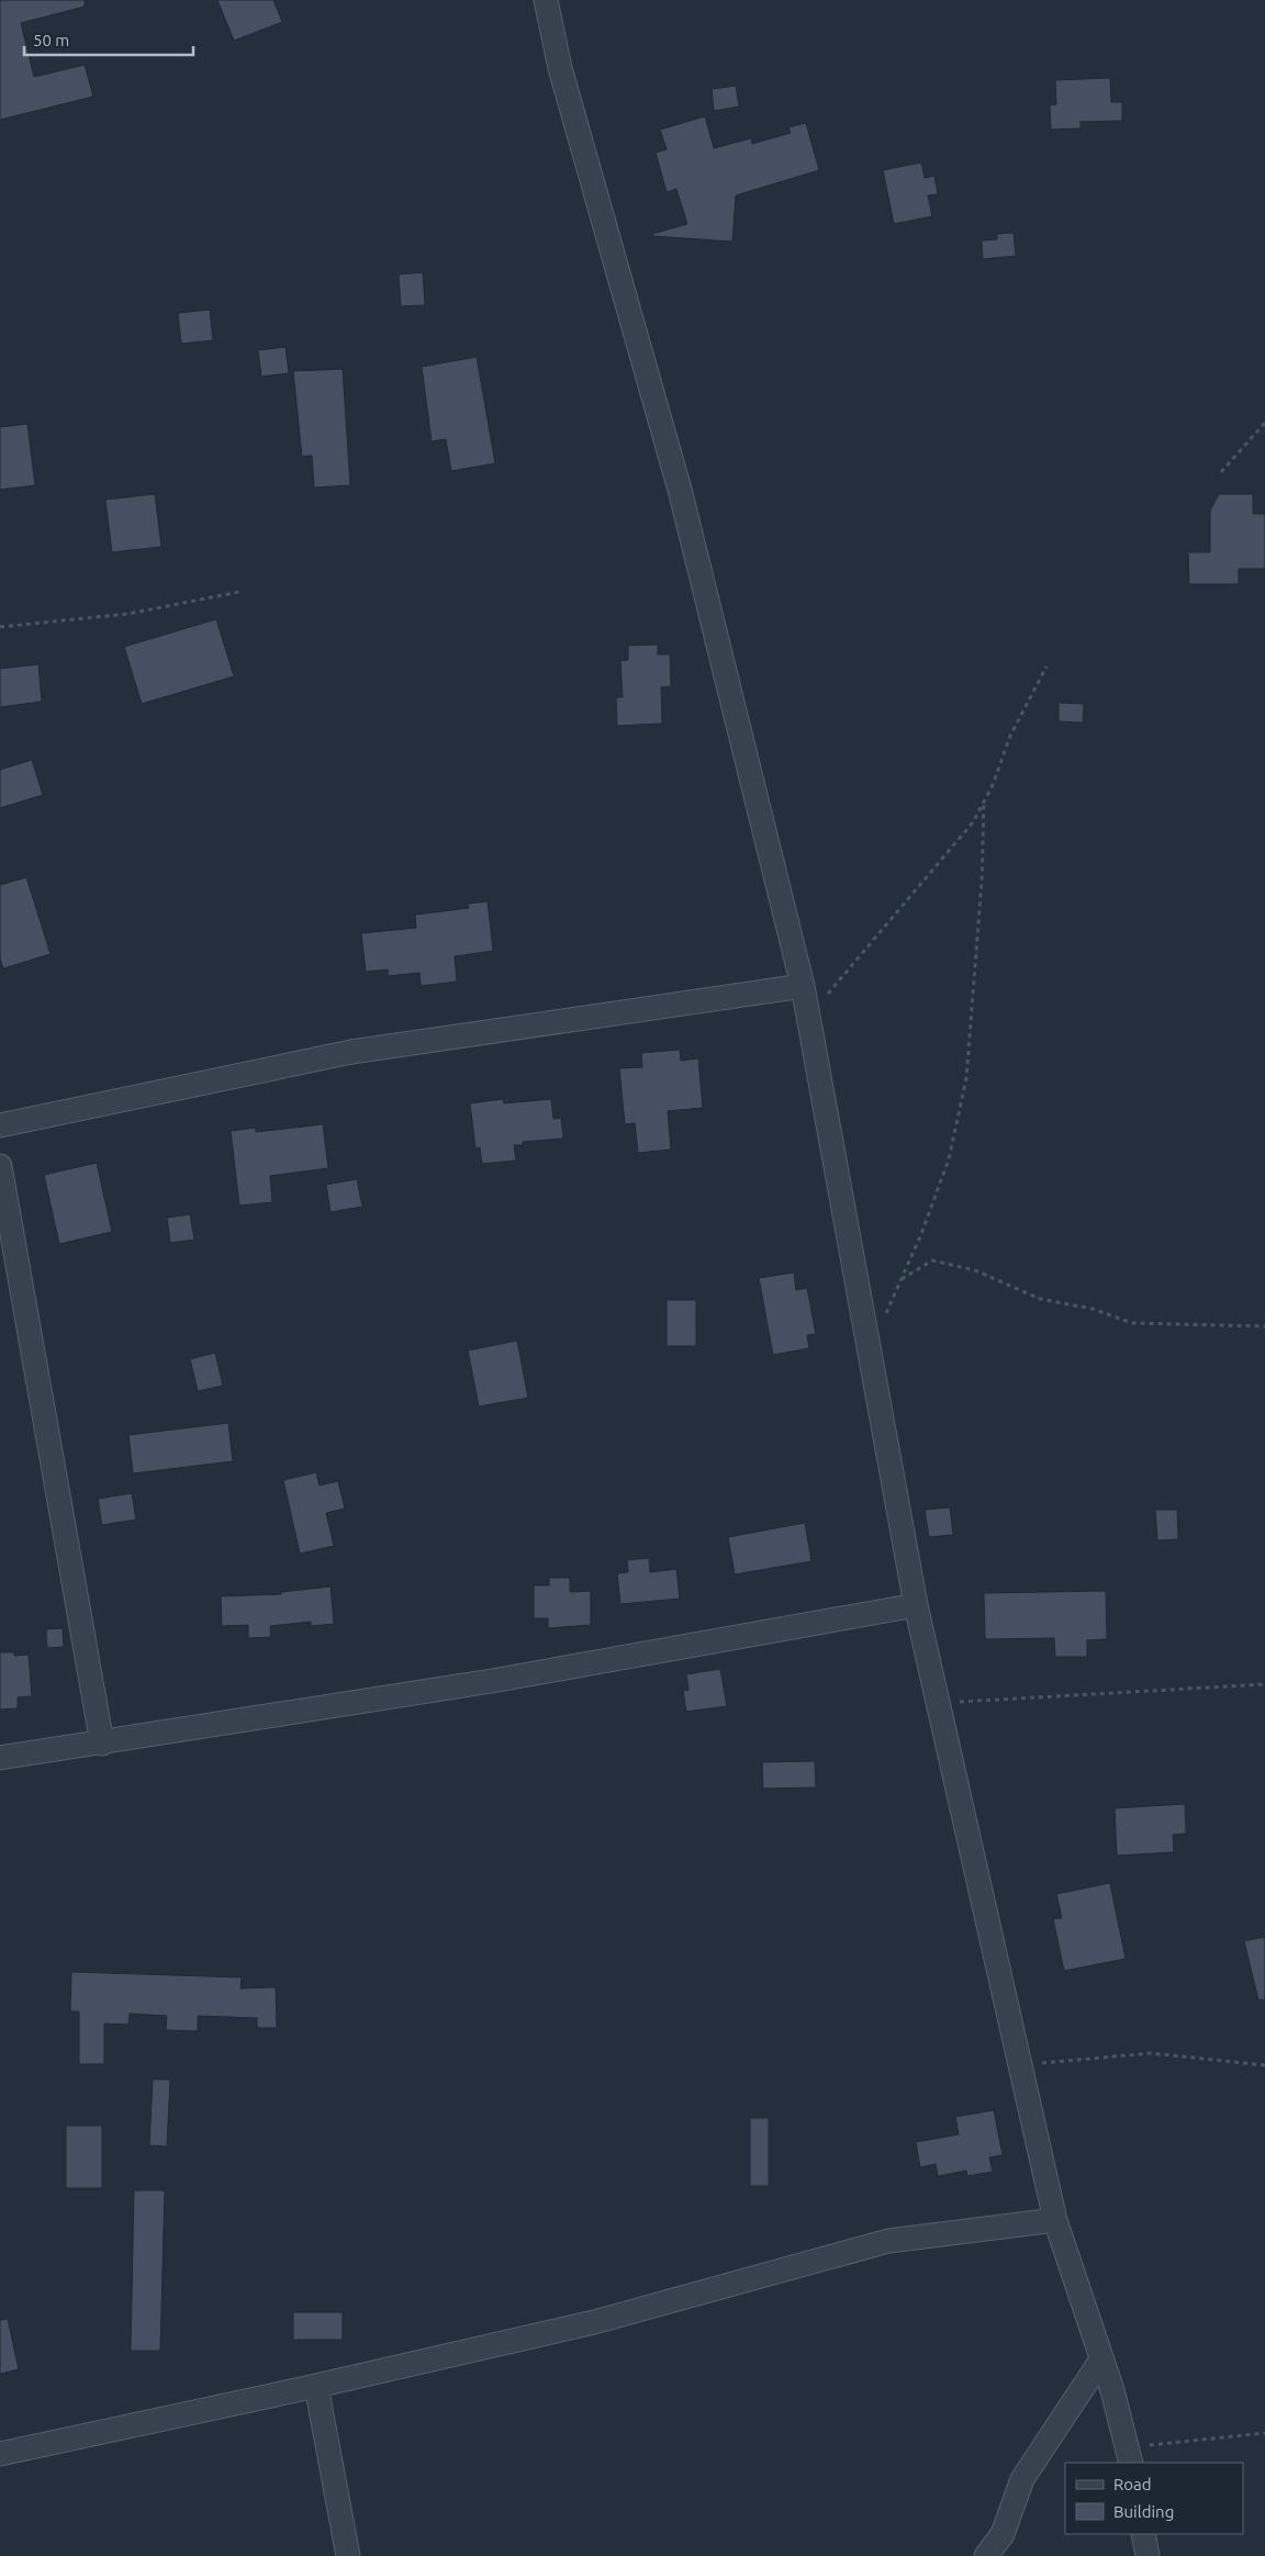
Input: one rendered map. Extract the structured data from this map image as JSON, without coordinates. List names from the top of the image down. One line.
{"legend":["Road","Building"],"scale_bar":"50 m"}
